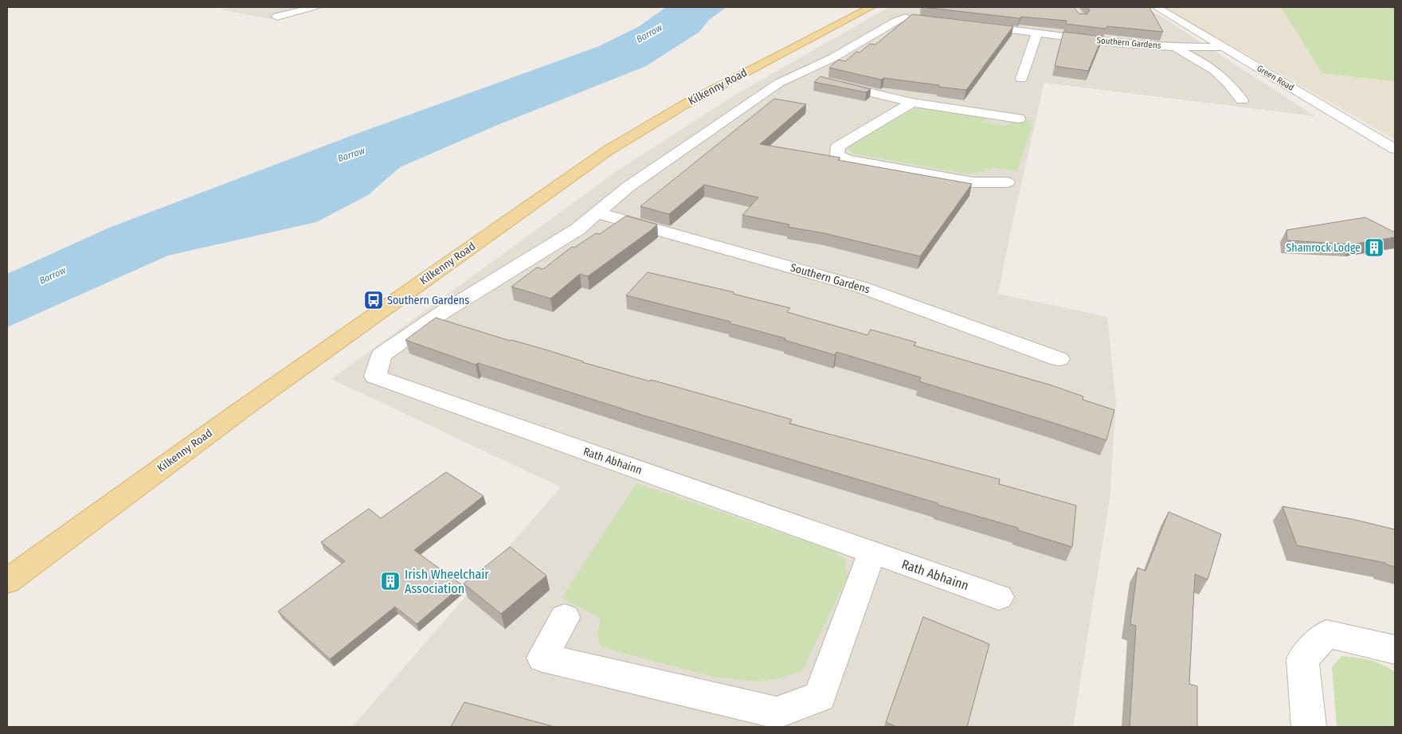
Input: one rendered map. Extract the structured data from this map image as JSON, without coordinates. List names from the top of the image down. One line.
{"streets":{"main road":["Kilkenny Road"],"street":["Southern Gardens","Green Road","Rath Abhainn"]},"crossings":[["Southern Gardens","Green Road"],["Southern Gardens","Rath Abhainn"]],"water":["Barrow"],"places":{"building":["Shamrock Lodge","Irish Wheelchair Association"],"bus stop":["Southern Gardens"]}}
